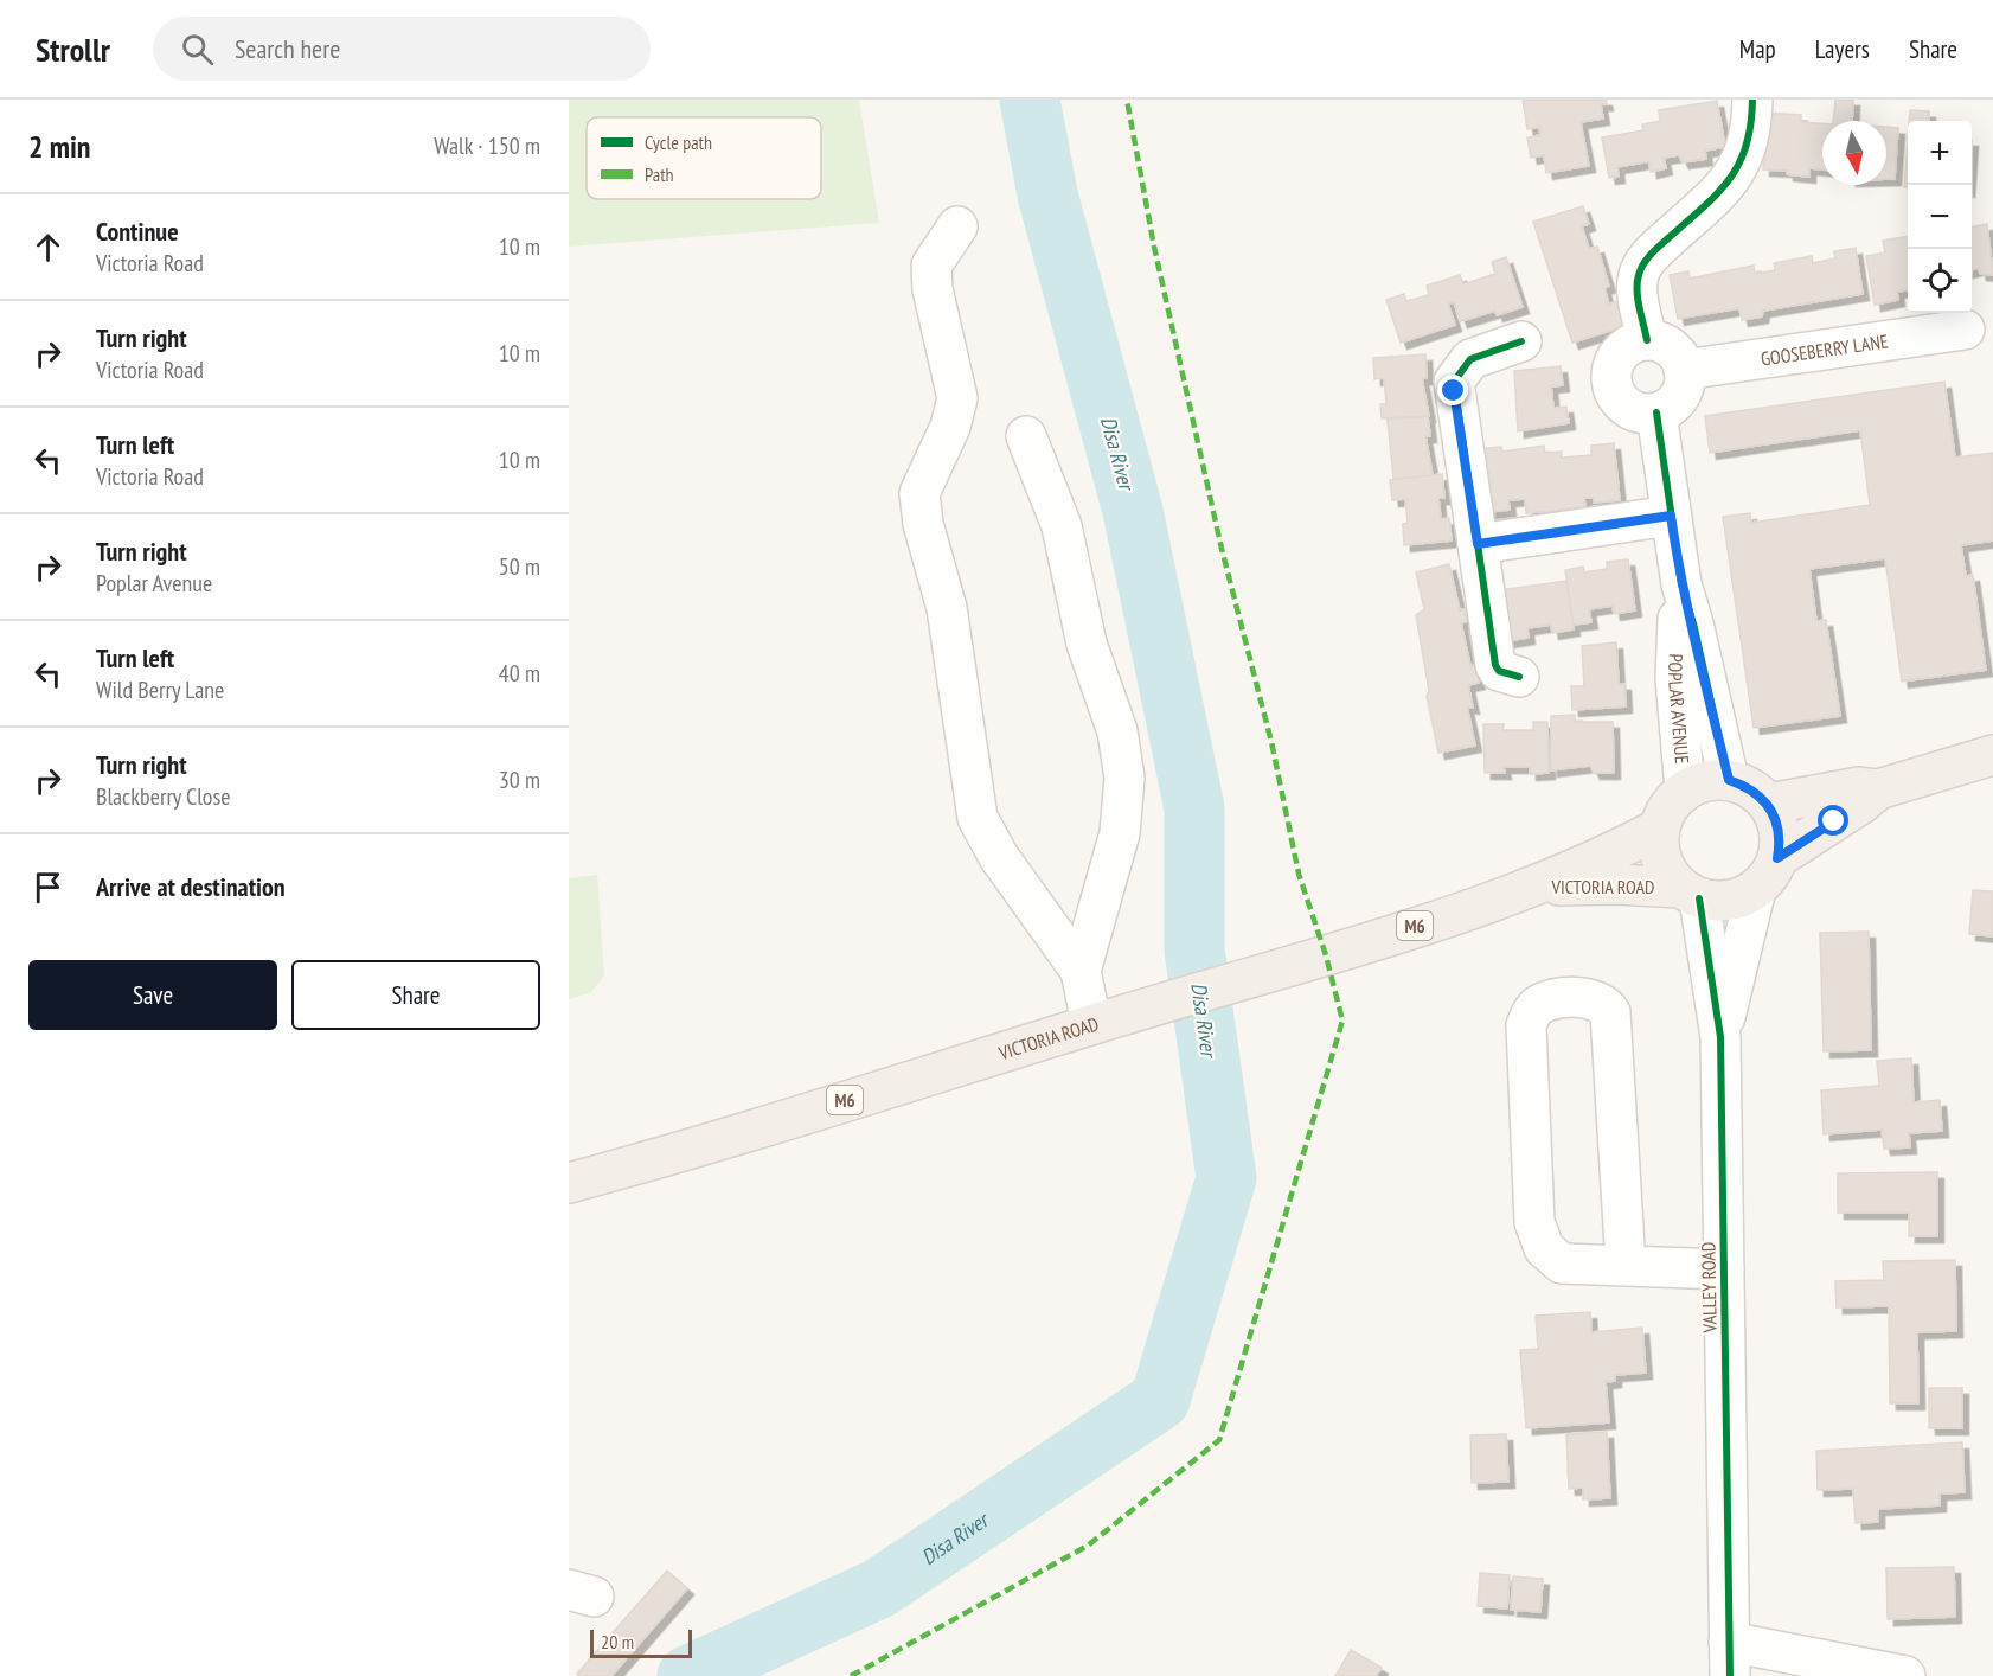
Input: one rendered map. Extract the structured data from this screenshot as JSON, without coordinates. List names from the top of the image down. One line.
{"streets":{"main road":["VICTORIA ROAD","M6"],"street":["GOOSEBERRY LANE","POPLAR AVENUE","VALLEY ROAD"]},"crossings":[["GOOSEBERRY LANE","POPLAR AVENUE"],["POPLAR AVENUE","VICTORIA ROAD"],["POPLAR AVENUE","VALLEY ROAD"],["VICTORIA ROAD","VALLEY ROAD"]],"water":["Disa River"],"legend":["Cycle path","Path"],"scale_bar":"20 m","north":"bottom","page":{"header":"Strollr","search":"Search here","nav":["Map","Layers","Share"],"heading":["2 min","Walk · 150 m"],"map_buttons":["+","−"],"list":[["Continue","Victoria Road","10 m"],["Turn right","Victoria Road","10 m"],["Turn left","Victoria Road","10 m"],["Turn right","Poplar Avenue","50 m"],["Turn left","Wild Berry Lane","40 m"],["Turn right","Blackberry Close","30 m"],"Arrive at destination"],"buttons":["Save","Share"],"scale":"20 m"}}
